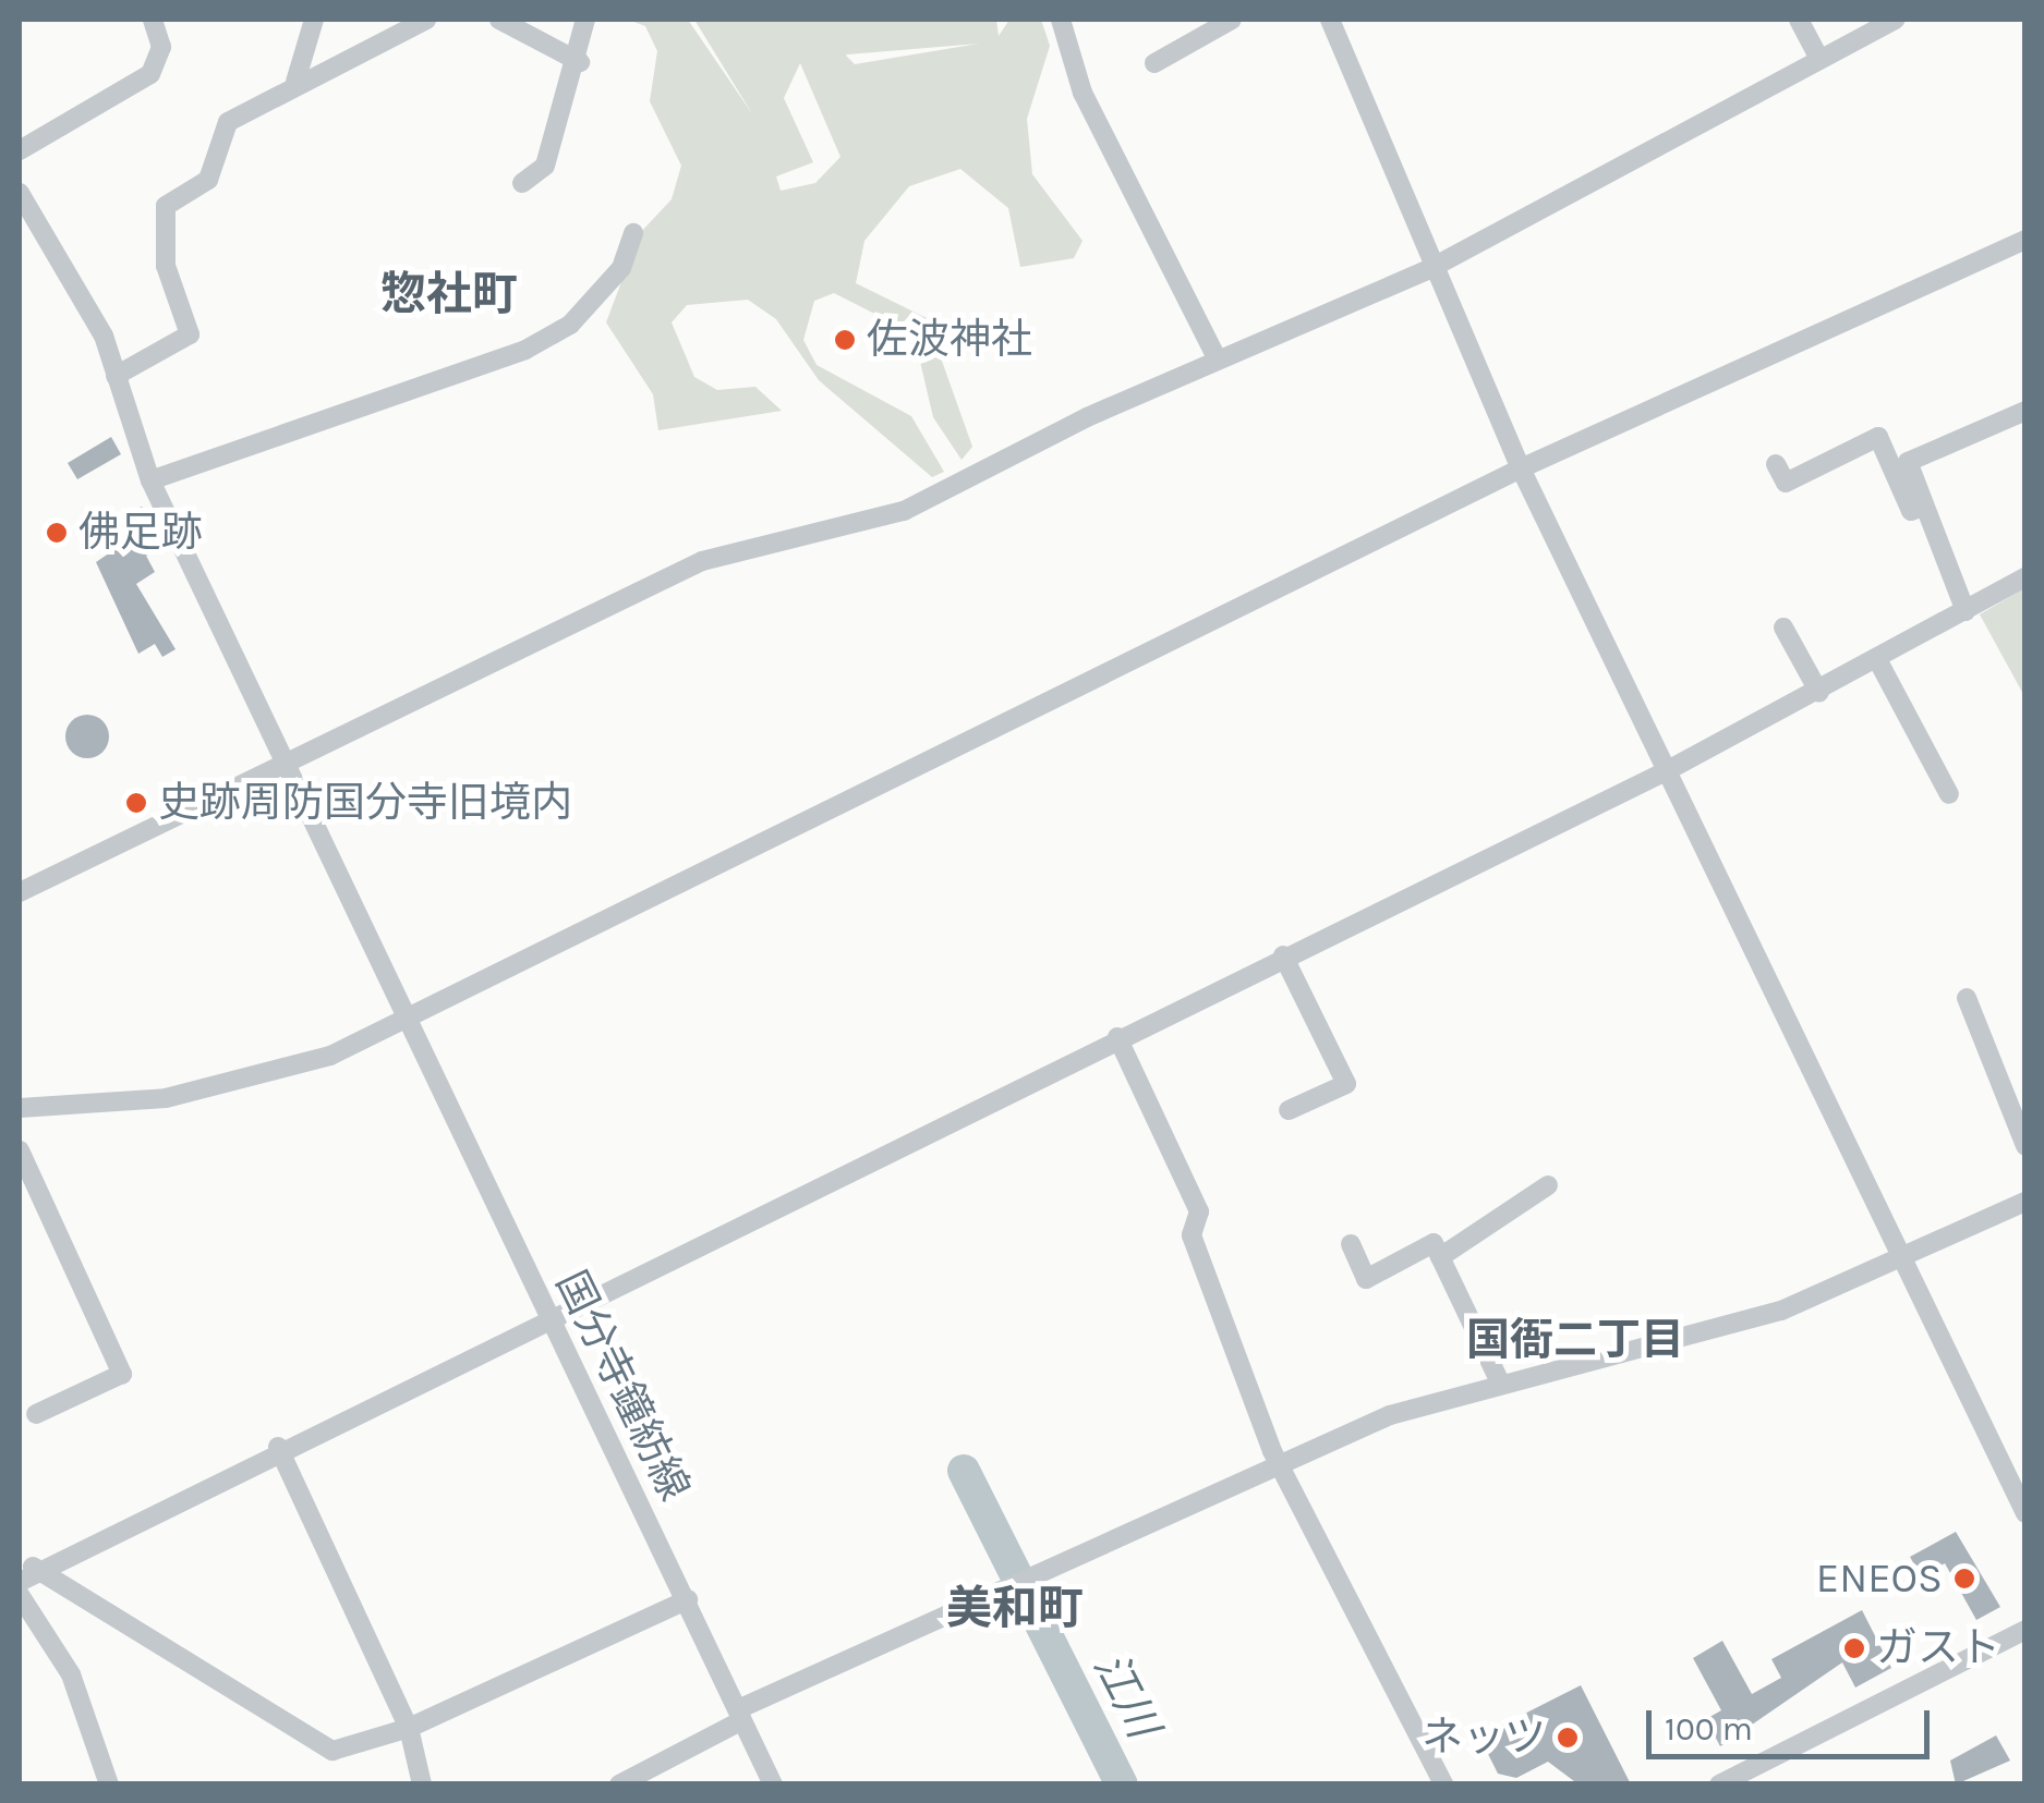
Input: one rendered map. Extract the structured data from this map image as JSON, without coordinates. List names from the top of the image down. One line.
{"streets":{"street":["国分寺鐘紡線"]},"districts":["惣社町","国衙二丁目","美和町"],"water":["江川"],"places":["佐波神社","佛足跡","史跡周防国分寺旧境内","ENEOS","ガスト","ネッツ"],"scale_bar":"100 m"}
